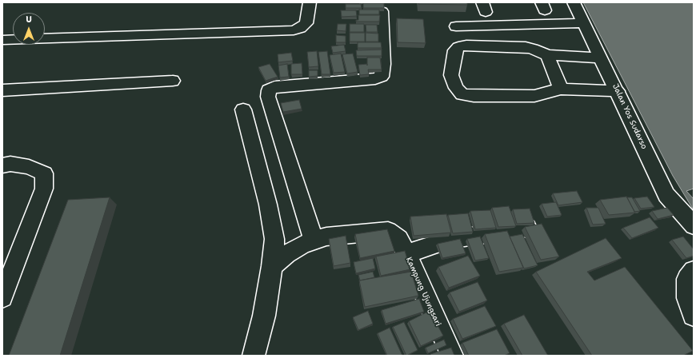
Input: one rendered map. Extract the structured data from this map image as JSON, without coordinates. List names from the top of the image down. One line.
{"streets":{"street":["Jalan Yos Sudarso","Kampung Ujungsari"]},"north":"top"}
